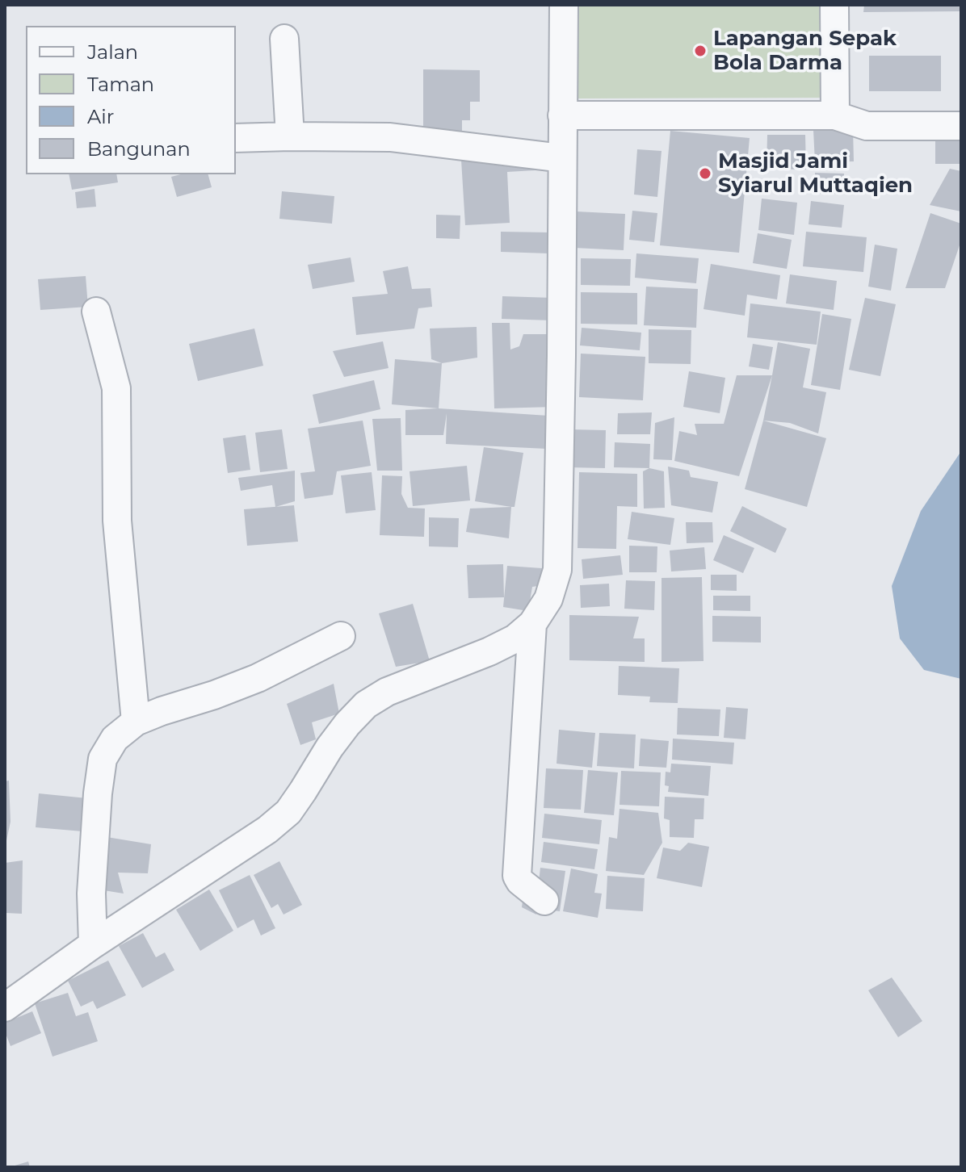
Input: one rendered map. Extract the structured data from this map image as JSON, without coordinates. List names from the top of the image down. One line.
{"places":["Lapangan Sepak Bola Darma","Masjid Jami Syiarul Muttaqien"],"legend":["Jalan","Taman","Air","Bangunan"]}
